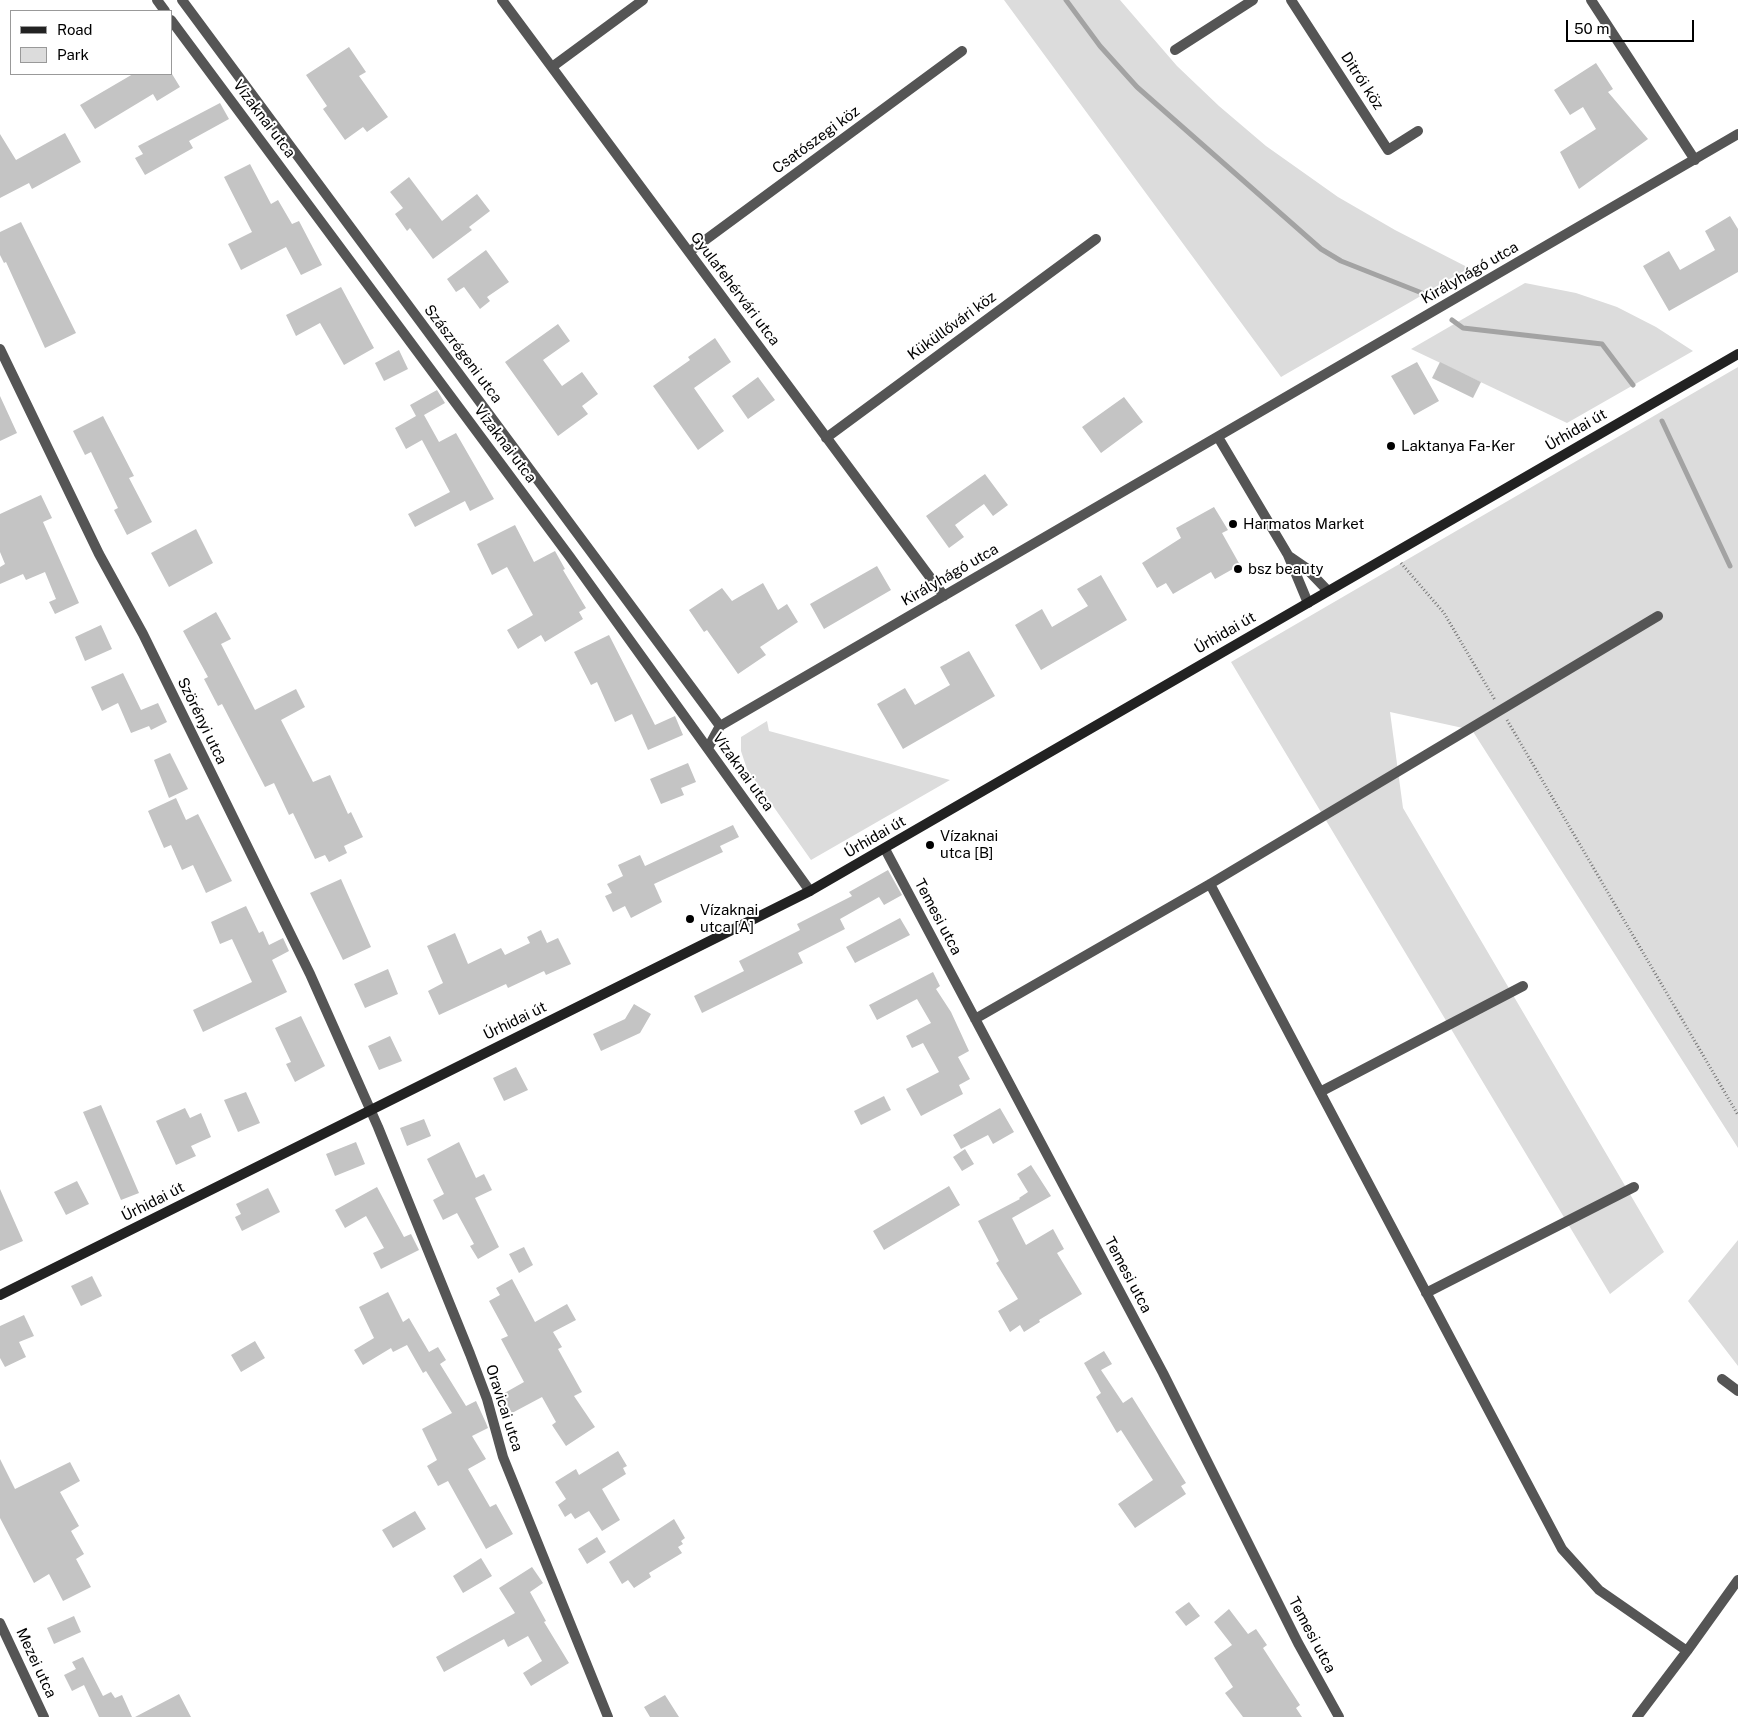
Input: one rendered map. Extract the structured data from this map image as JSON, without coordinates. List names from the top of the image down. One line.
{"streets":{"main road":["Úrhidai út"],"street":["Ditrói köz","Vízaknai utca","Csatószegi köz","Királyhágó utca","Gyulafehérvári utca","Küküllővári köz","Szászrégeni utca","Szörényi utca","Temesi utca","Oravicai utca","Mezei utca"]},"crossings":[["Vízaknai utca","Úrhidai út"],["Csatószegi köz","Gyulafehérvári utca"],["Királyhágó utca","Gyulafehérvári utca"],["Királyhágó utca","Szászrégeni utca"],["Gyulafehérvári utca","Küküllővári köz"],["Úrhidai út","Szörényi utca"],["Úrhidai út","Temesi utca"],["Úrhidai út","Oravicai utca"],["Szörényi utca","Oravicai utca"]],"places":["Laktanya Fa-Ker","Harmatos Market","bsz beauty","Vízaknai utca [B]","Vízaknai utca [A]"],"legend":["Road","Park"],"scale_bar":"50 m"}
